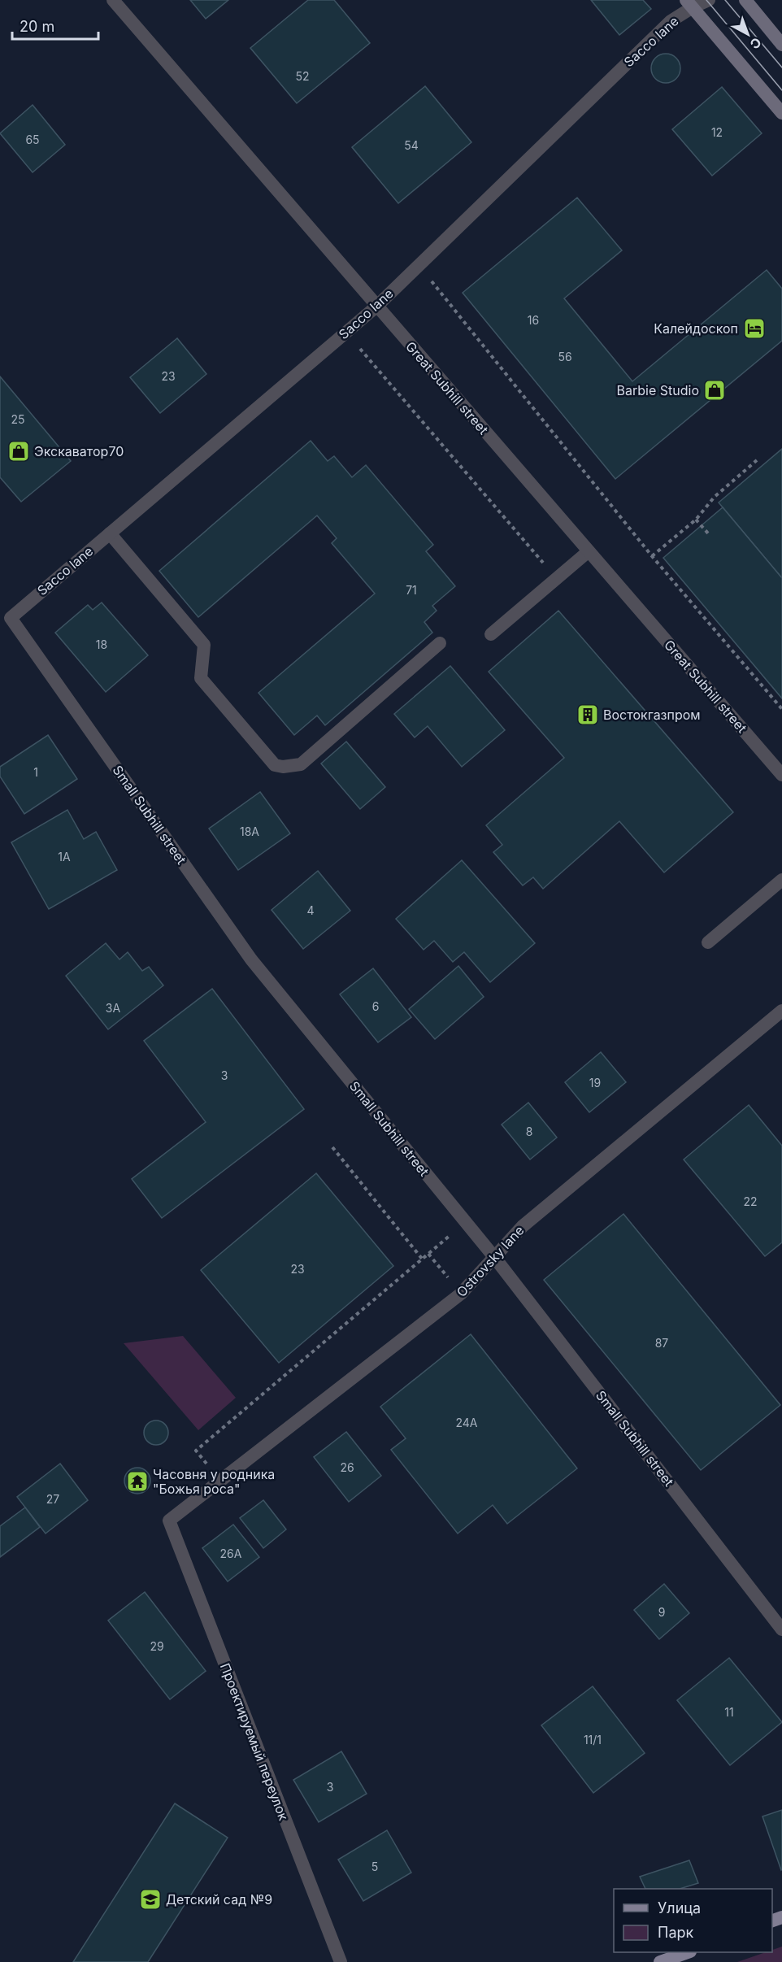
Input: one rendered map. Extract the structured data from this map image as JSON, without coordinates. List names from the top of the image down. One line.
{"streets":{"street":["Sacco lane","Great Subhill street","Small Subhill street","Ostrovsky lane","Проектируемый переулок"]},"crossings":[["Sacco lane","Great Subhill street"],["Sacco lane","Small Subhill street"],["Small Subhill street","Ostrovsky lane"],["Ostrovsky lane","Проектируемый переулок"]],"places":{"hotel":["Калейдоскоп"],"shop":["Barbie Studio","Экскаватор70"],"building":["Востокгазпром"],"temple":["Часовня у родника \"Божья роса\""],"school or university":["Детский сад №9"]},"house_numbers":["52","12","65","54","16","56","23","25","71","18","1","18А","1А","4","6","3А","3","19","8","22","23","87","24А","26","27","26А","9","29","11","11/1","3","5"],"legend":["Улица","Парк"],"scale_bar":"20 m","north":"bottom right"}
